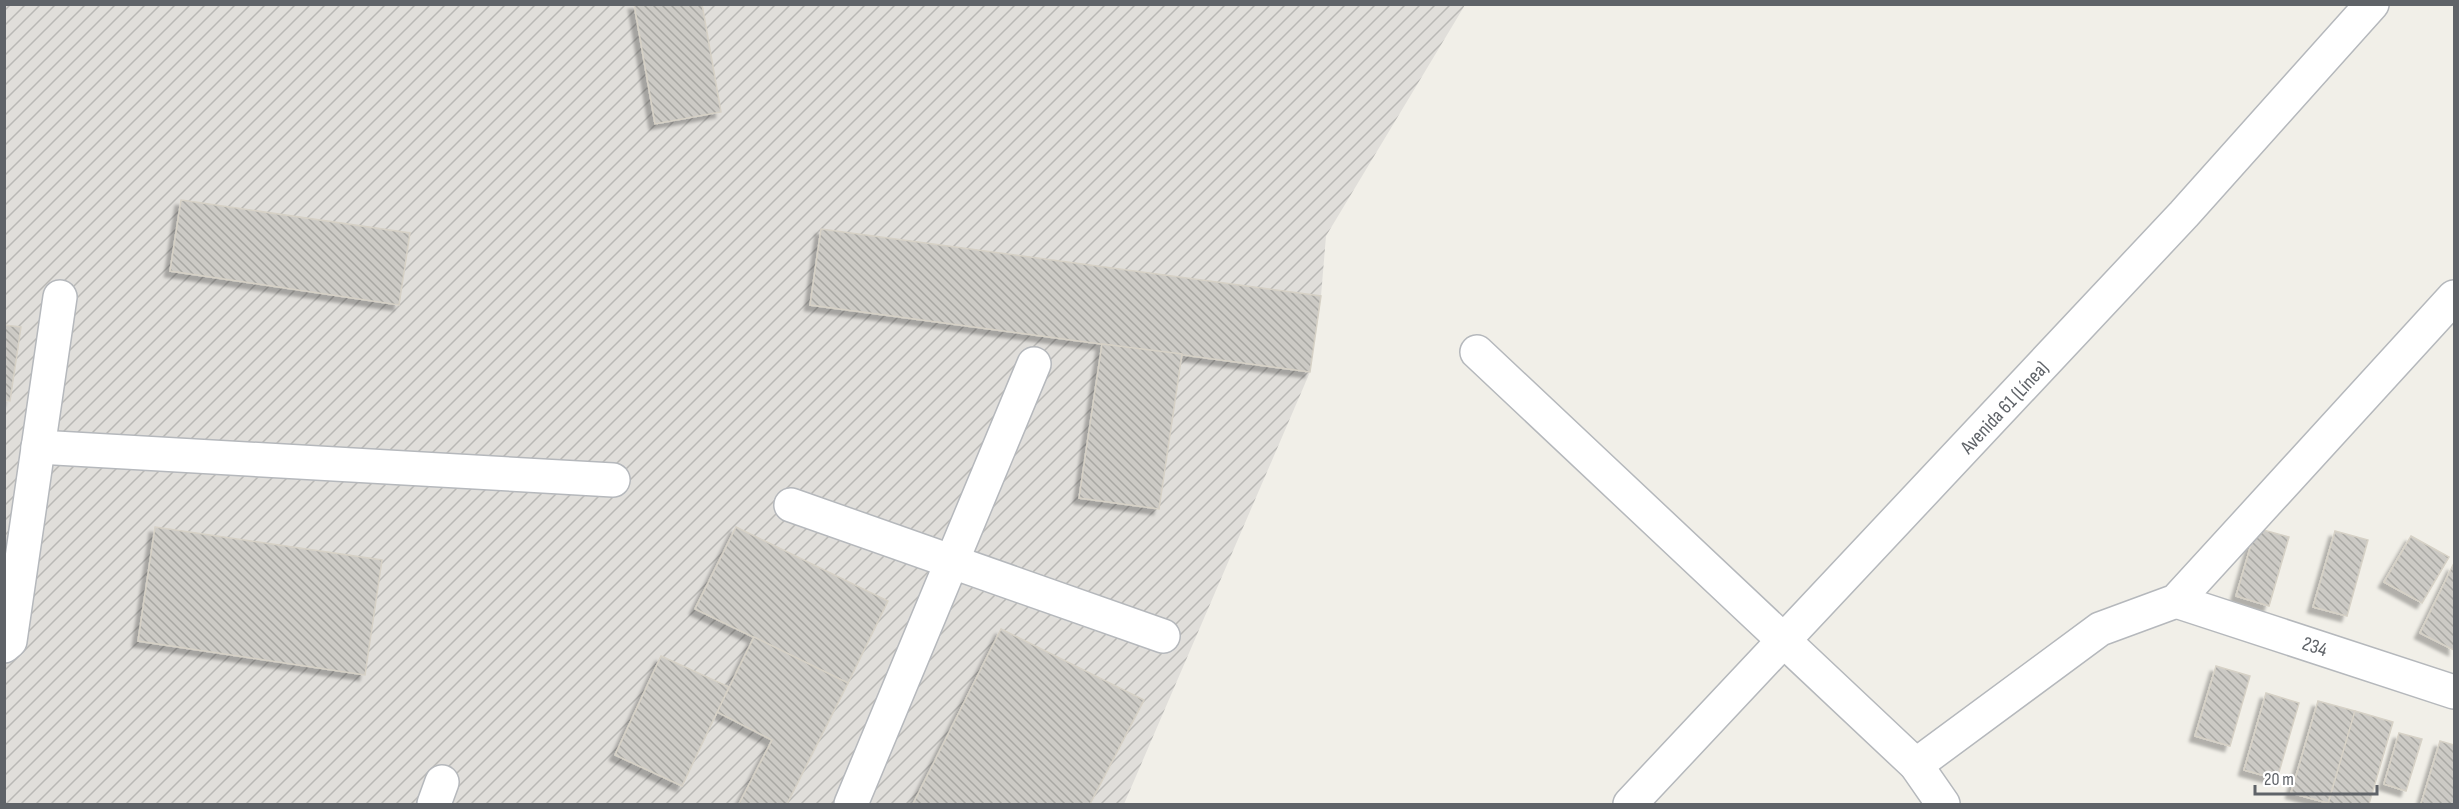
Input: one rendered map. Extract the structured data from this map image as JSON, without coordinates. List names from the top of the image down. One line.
{"streets":{"street":["Avenida 61 (Línea)","234"]},"scale_bar":"20 m"}
